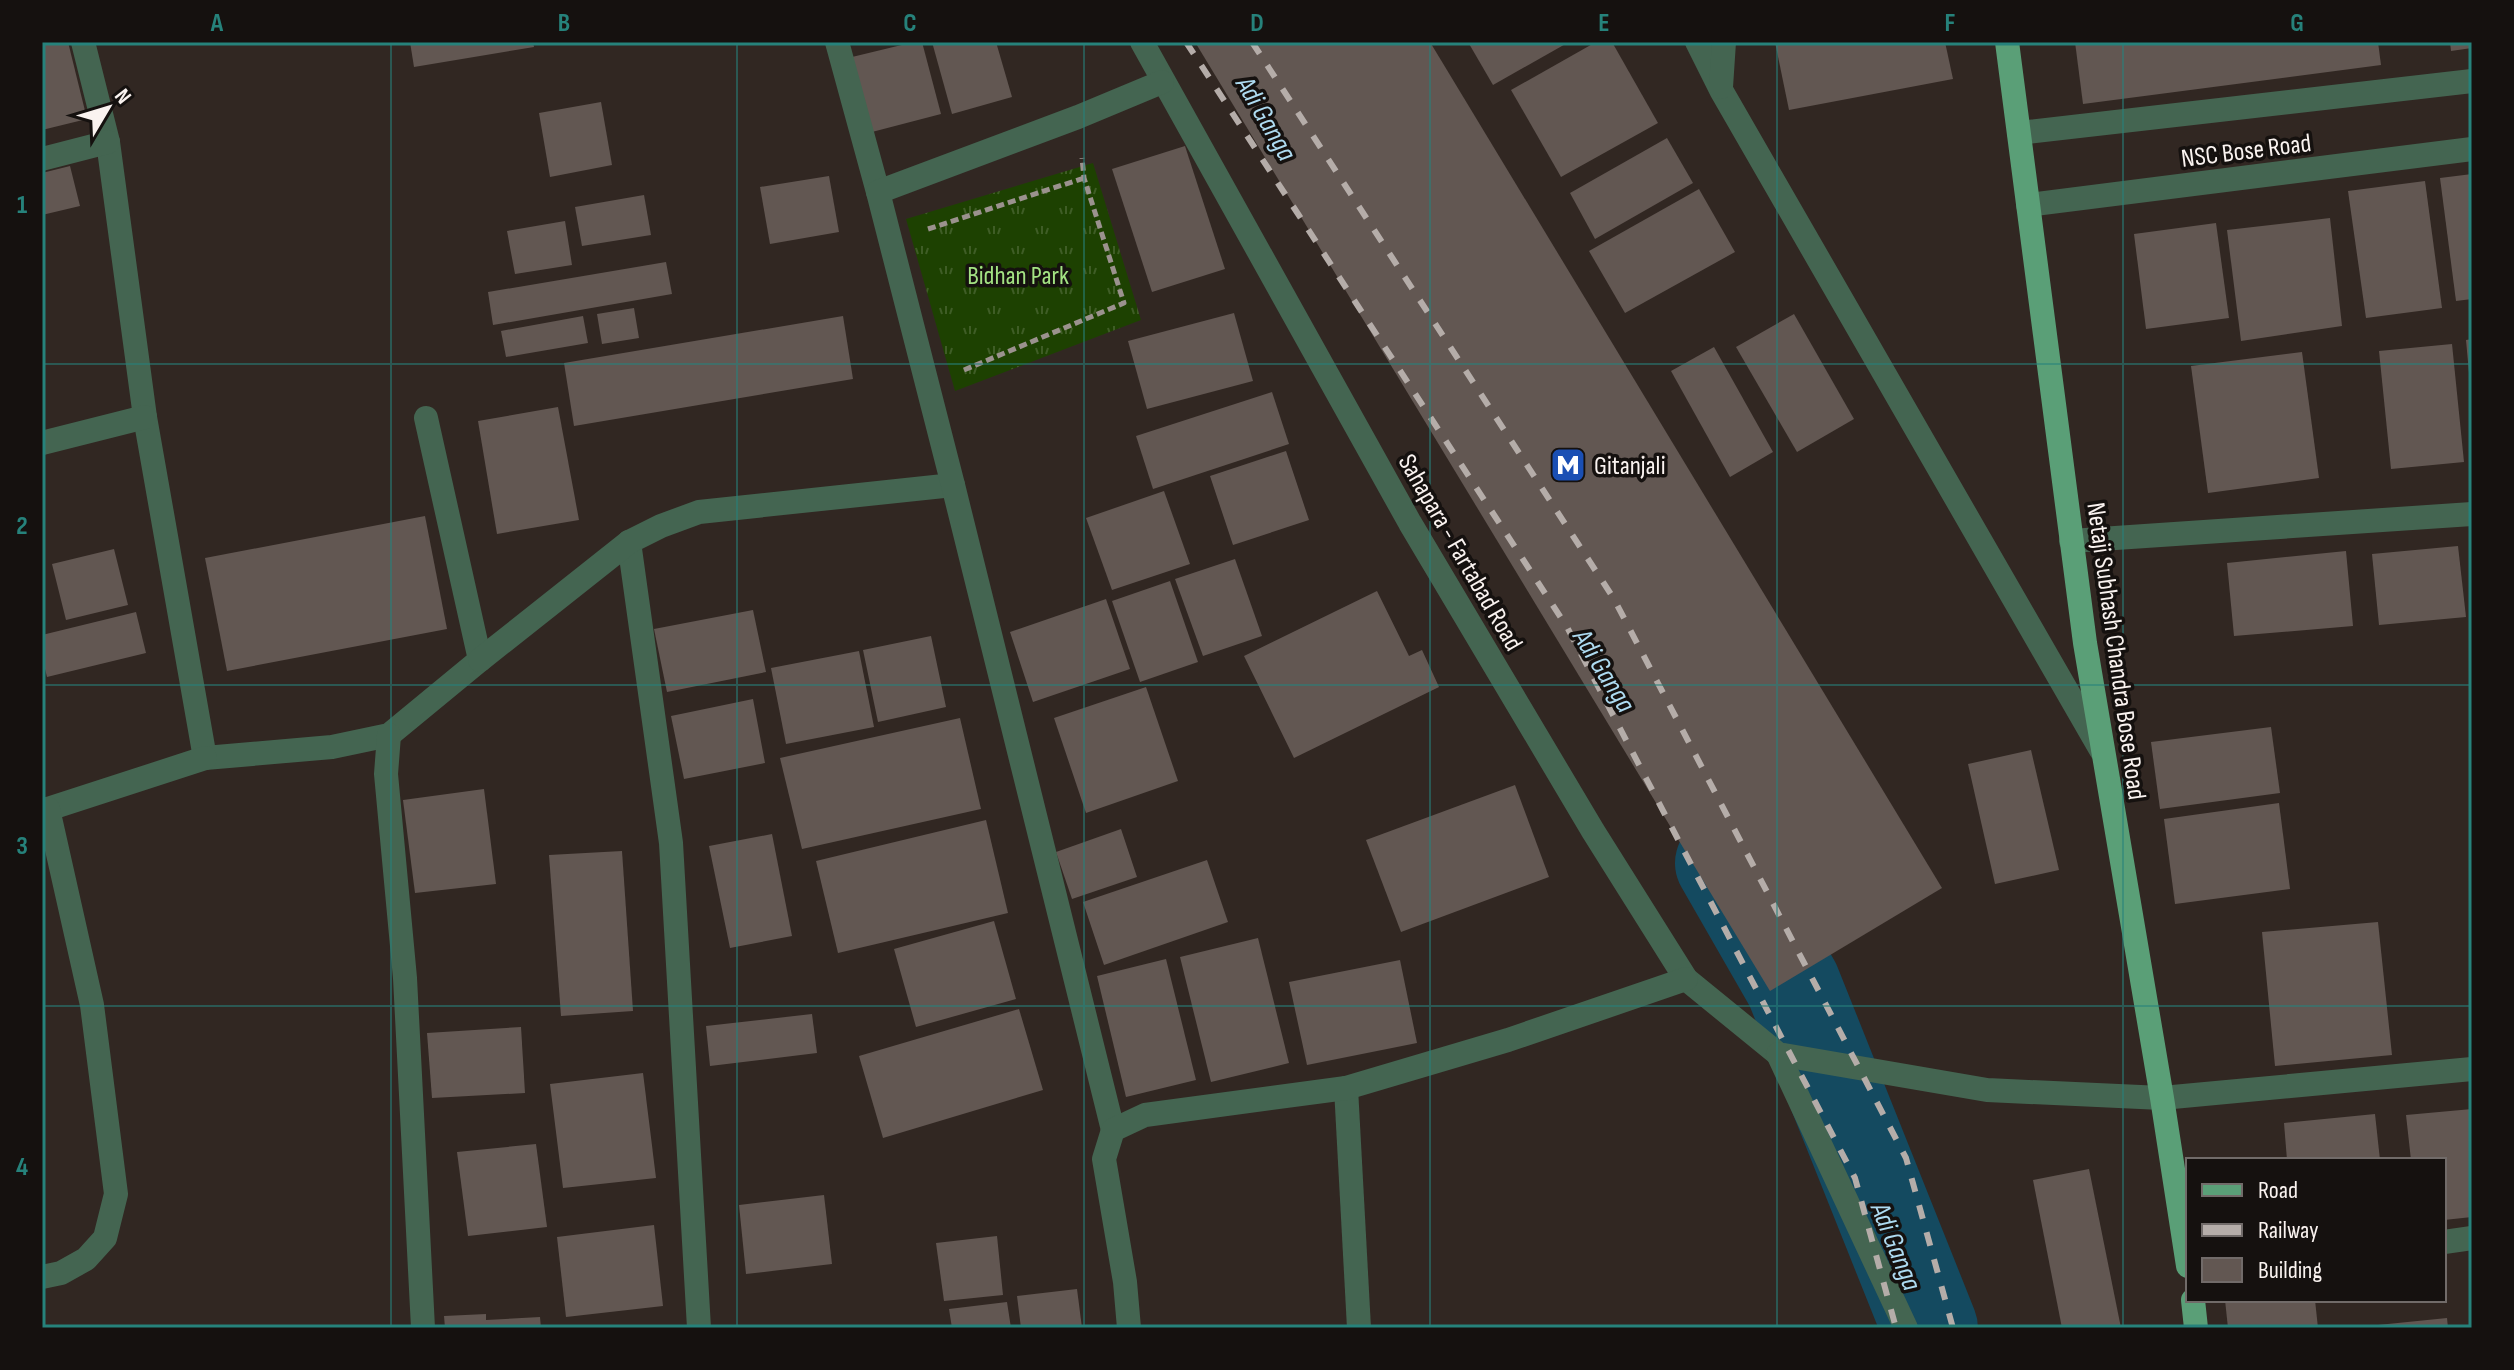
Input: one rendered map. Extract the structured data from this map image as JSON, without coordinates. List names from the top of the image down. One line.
{"streets":{"main road":["Netaji Subhash Chandra Bose Road"],"street":["NSC Bose Road","Sahapara - Fartabad Road"]},"crossings":[["NSC Bose Road","Netaji Subhash Chandra Bose Road"]],"water":["Adi Ganga"],"parks":["Bidhan Park"],"places":{"metro station":["Gitanjali"]},"legend":["Road","Railway","Building"],"north":"top right","grid":{"columns":["A","B","C","D","E","F","G"],"rows":["1","2","3","4"]}}
